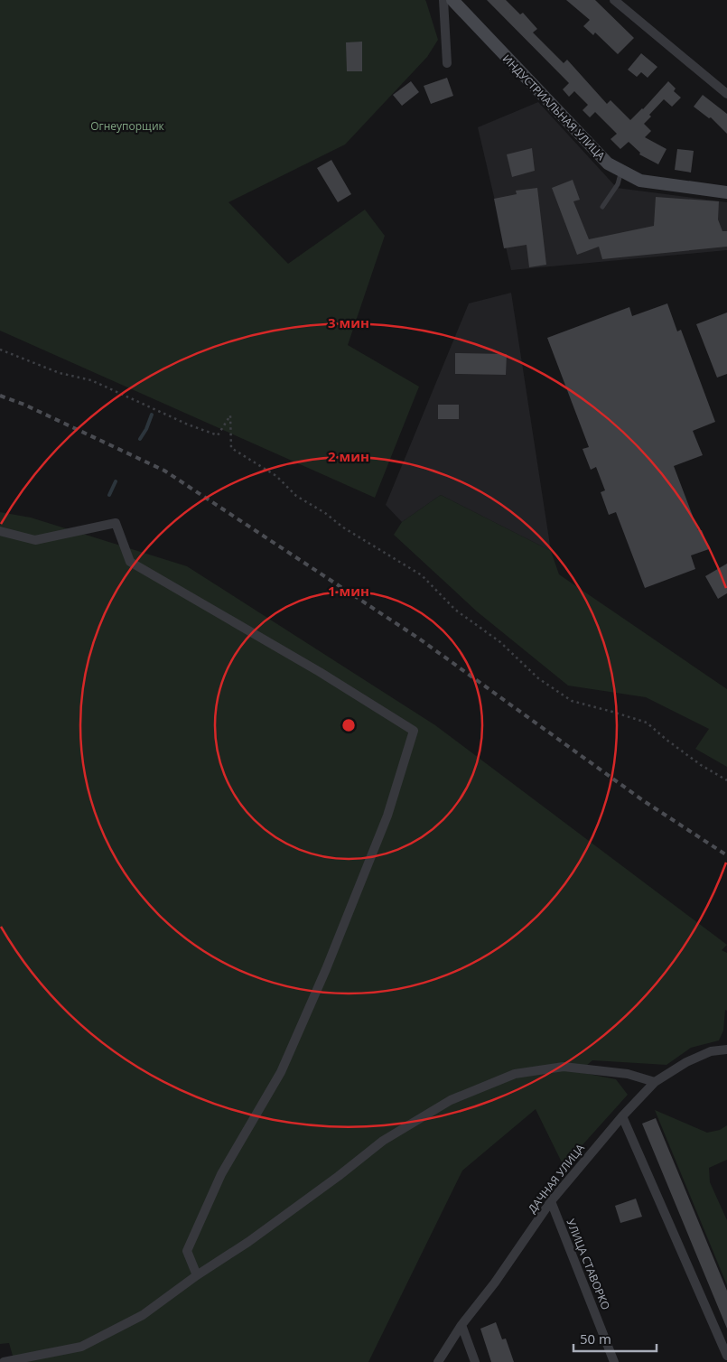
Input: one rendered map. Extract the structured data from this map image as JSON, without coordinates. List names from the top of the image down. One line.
{"streets":{"street":["ИНДУСТРИАЛЬНАЯ УЛИЦА","ДАЧНАЯ УЛИЦА","УЛИЦА СТАВОРКО"]},"crossings":[["ДАЧНАЯ УЛИЦА","УЛИЦА СТАВОРКО"]],"parks":["Огнеупорщик"],"scale_bar":"50 m","rings":["3 мин","2 мин","1 мин"]}
